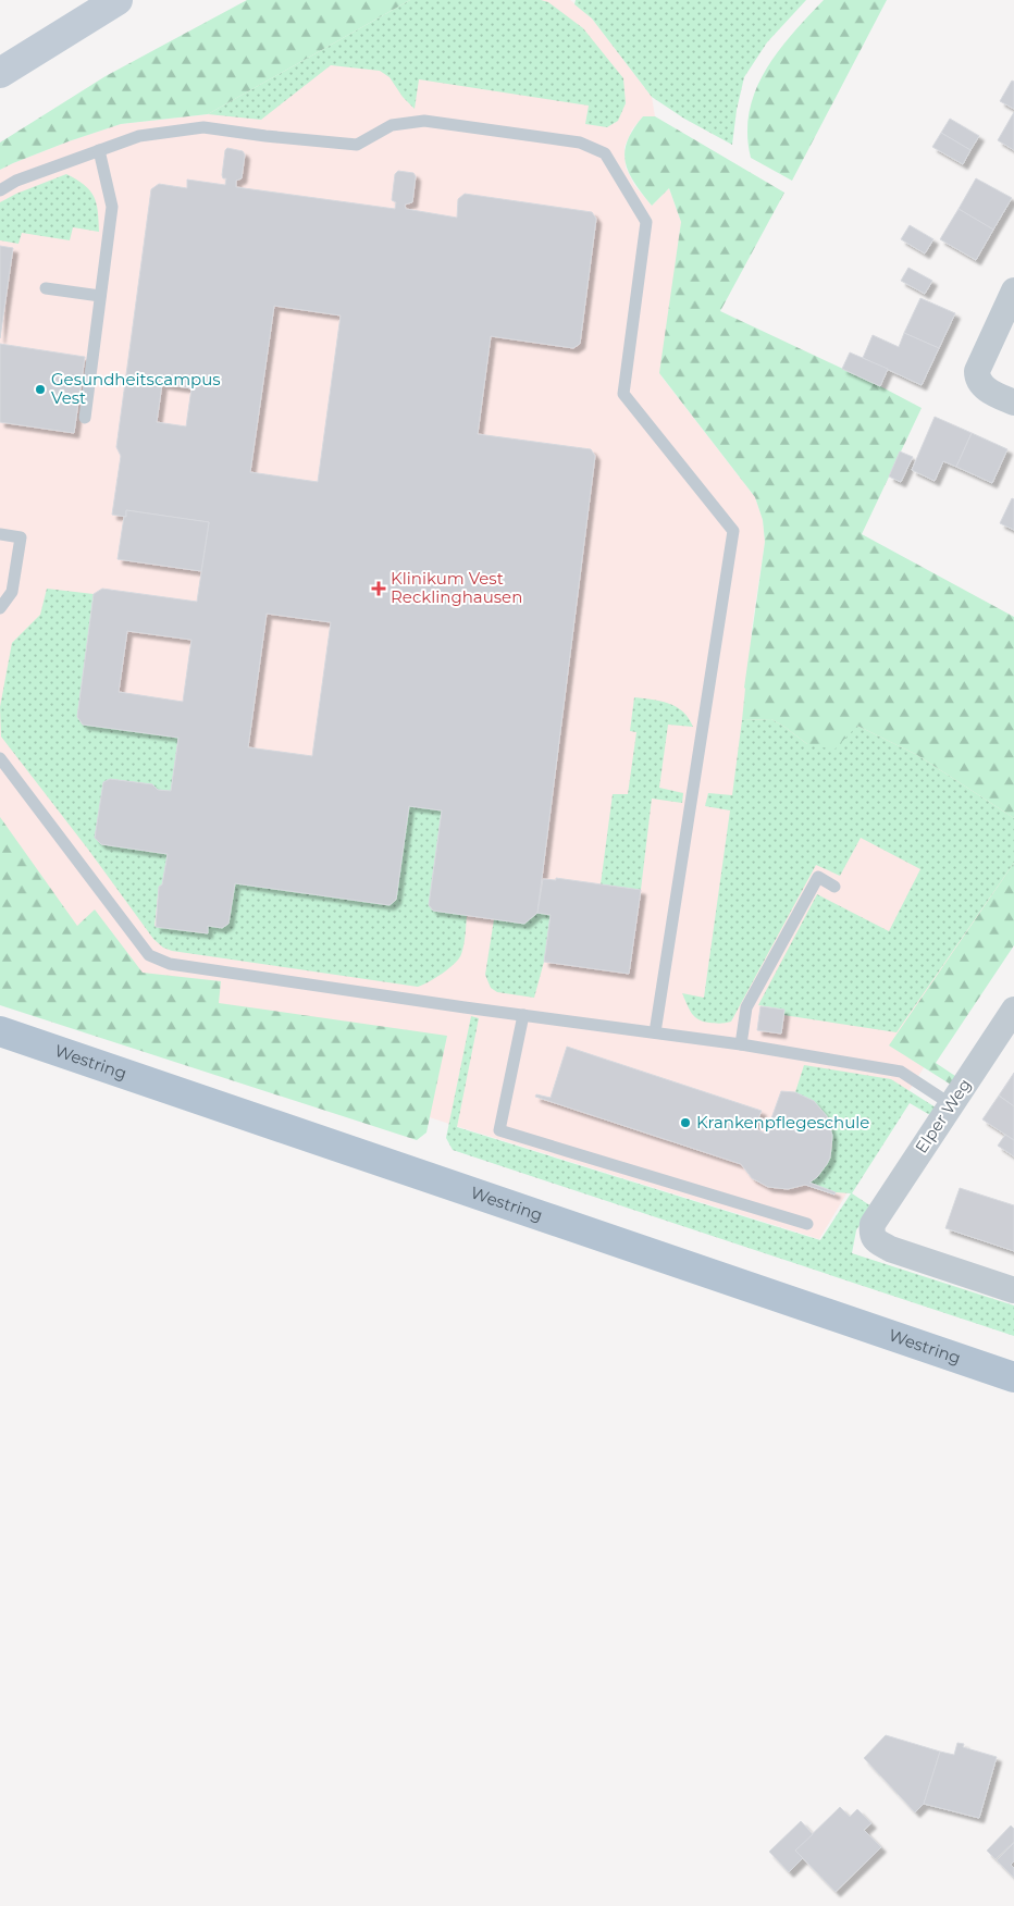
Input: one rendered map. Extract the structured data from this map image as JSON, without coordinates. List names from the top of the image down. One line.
{"streets":{"main road":["Westring"],"street":["Elper Weg"]},"places":{"other":["Gesundheitscampus Vest","Krankenpflegeschule"],"health":["Klinikum Vest Recklinghausen"]}}
